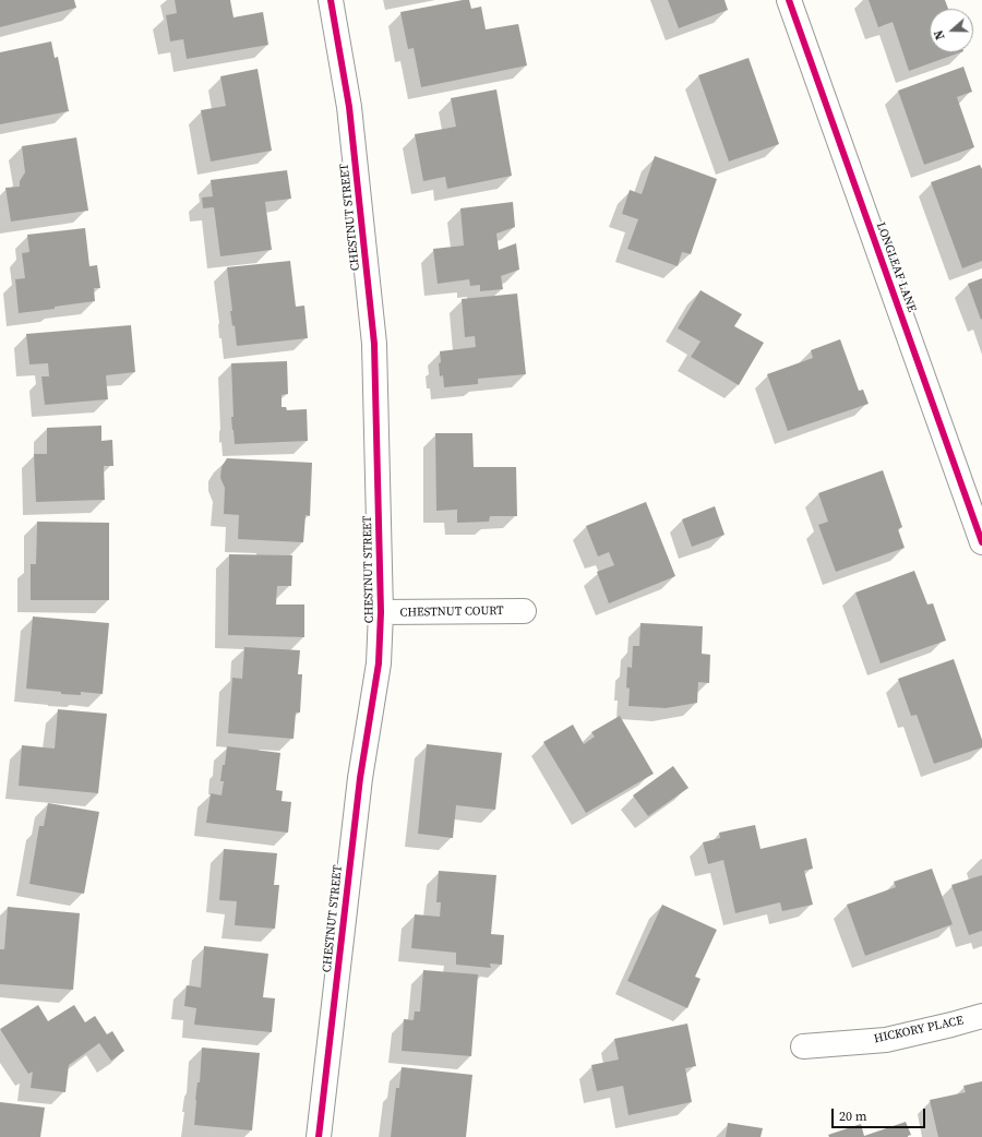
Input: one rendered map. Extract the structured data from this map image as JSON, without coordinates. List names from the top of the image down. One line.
{"streets":{"street":["CHESTNUT STREET","LONGLEAF LANE","CHESTNUT COURT","HICKORY PLACE"]},"crossings":[["CHESTNUT STREET","CHESTNUT COURT"]],"scale_bar":"20 m","north":"left"}
